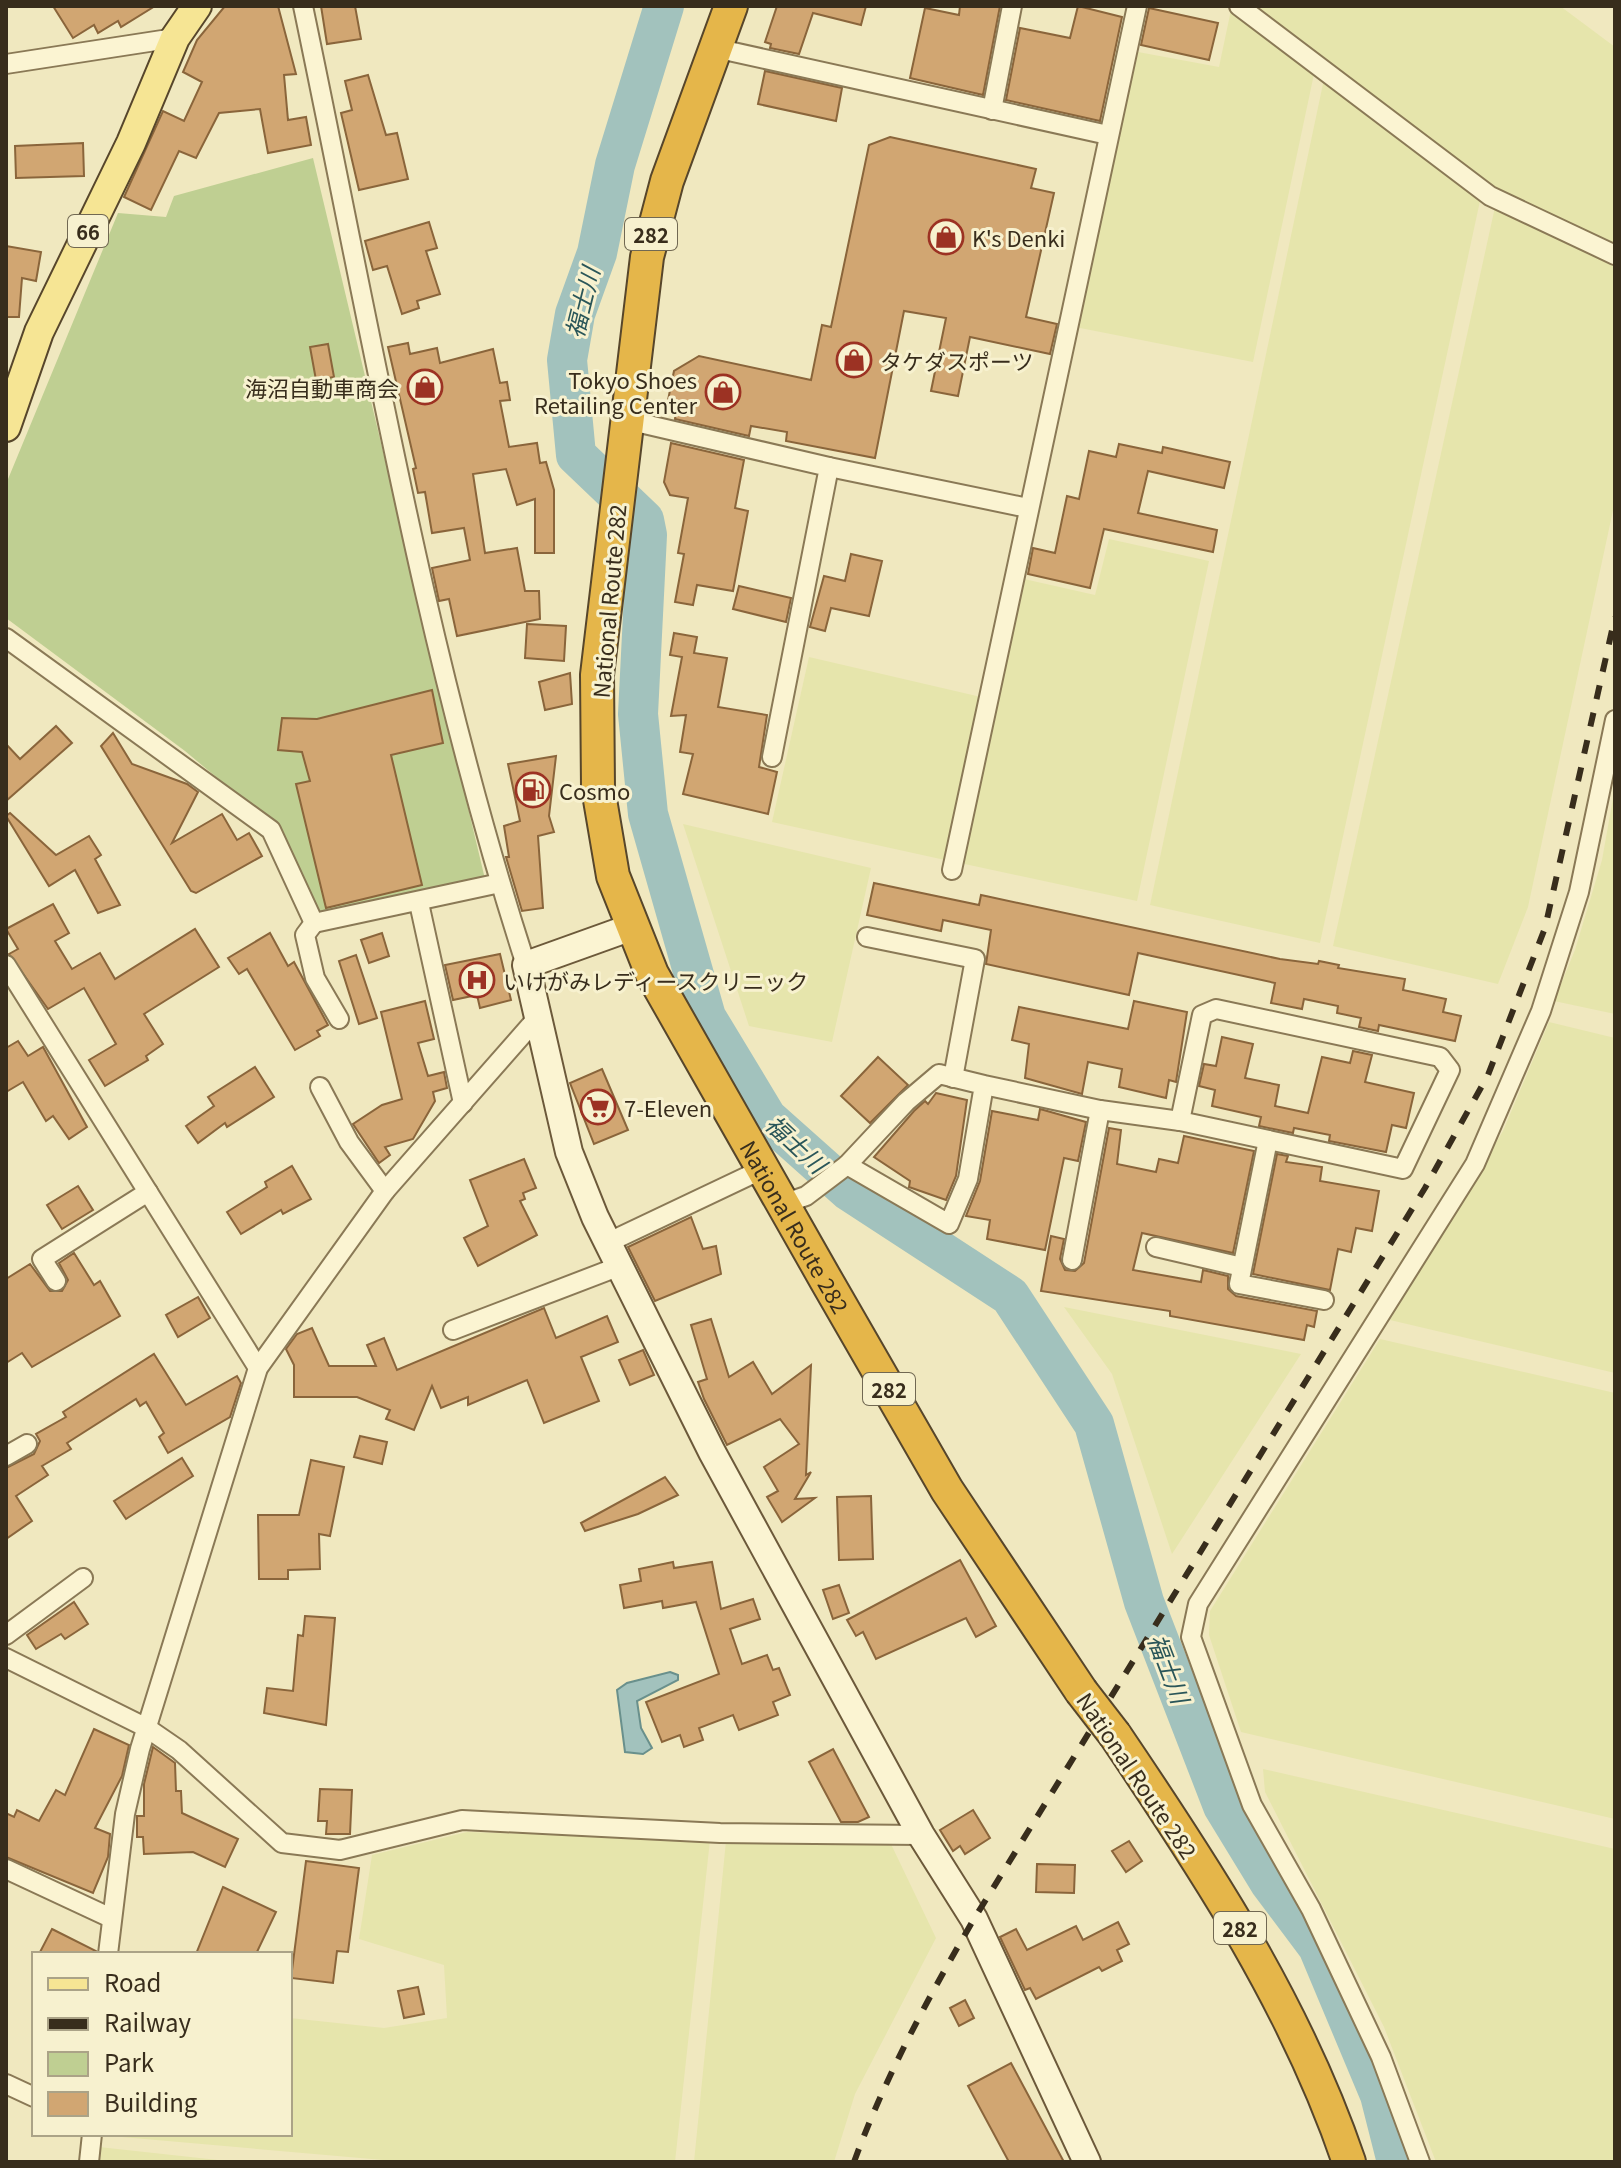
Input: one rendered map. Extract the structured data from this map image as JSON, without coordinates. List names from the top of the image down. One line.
{"streets":{"highway":["282","National Route 282"],"main road":["66"]},"water":["福士川"],"places":{"shop":["K's Denki","タケダスポーツ","海沼自動車商会","Tokyo Shoes Retailing Center"],"fuel station":["Cosmo"],"hospital":["いけがみレディースクリニック"],"supermarket":["7-Eleven"]},"legend":["Road","Railway","Park","Building"]}
